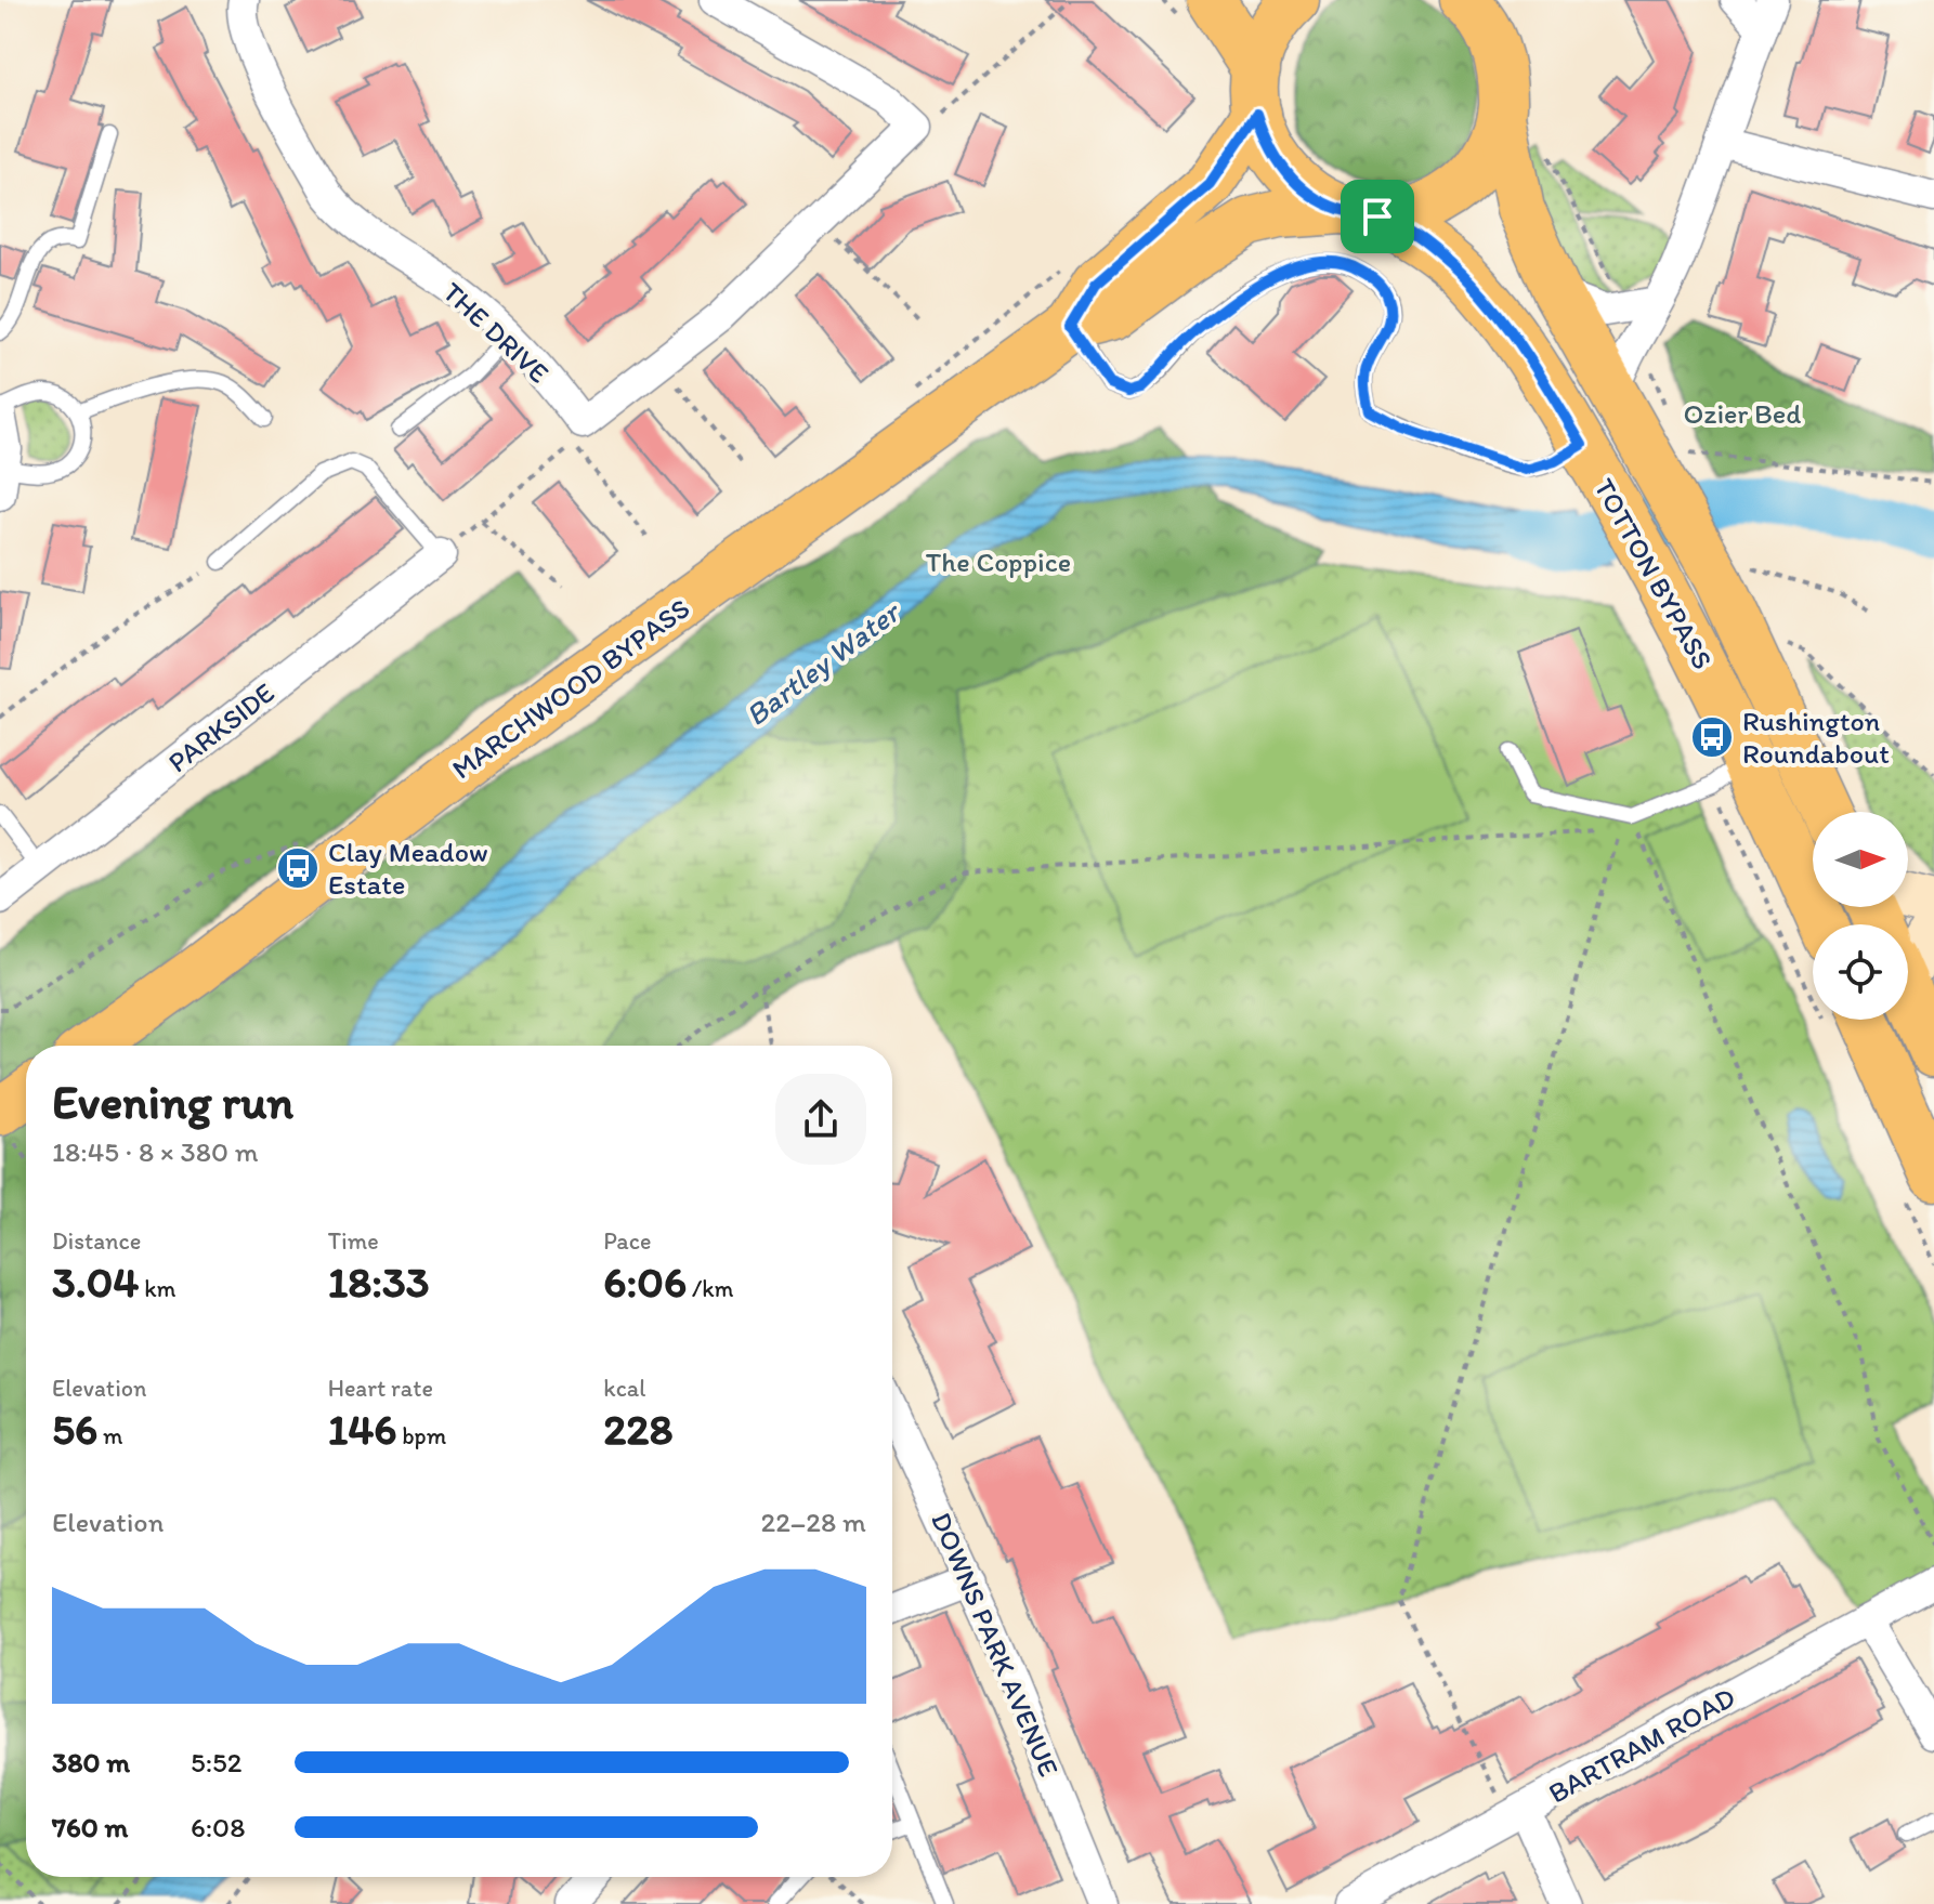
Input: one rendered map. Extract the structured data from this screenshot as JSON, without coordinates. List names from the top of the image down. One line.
{"streets":{"main road":["TOTTON BYPASS","MARCHWOOD BYPASS"],"street":["THE DRIVE","PARKSIDE","DOWNS PARK AVENUE","BARTRAM ROAD"]},"crossings":[["TOTTON BYPASS","MARCHWOOD BYPASS"]],"water":["Bartley Water"],"parks":["Ozier Bed","The Coppice"],"places":{"bus stop":["Rushington Roundabout","Clay Meadow Estate"]},"north":"right","page":{"heading":["Evening run","18:45 · 8 × 380 m"],"stats":[["Distance","3.04 km"],["Time","18:33"],["Pace","6:06 /km"],["Elevation","56 m"],["Heart rate","146 bpm"],["kcal","228"]],"chart":["Elevation","22–28 m"],"list":[{"name":"380 m","note":"5:52"},{"name":"760 m","note":"6:08"}]}}
